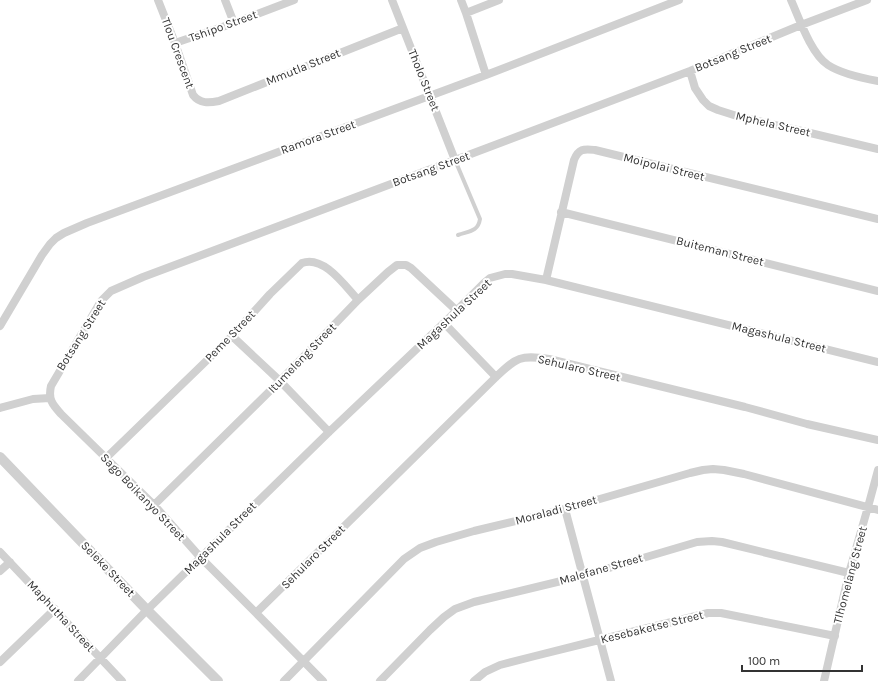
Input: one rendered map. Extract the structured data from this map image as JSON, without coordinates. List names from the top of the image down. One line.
{"streets":{"street":["Tshipo Street","Tlou Crescent","Botsang Street","Mmutla Street","Tholo Street","Mphela Street","Ramora Street","Moipolai Street","Buiteman Street","Magashula Street","Peme Street","Itumeleng Street","Sehularo Street","Sago Boikanyo Street","Moraladi Street","Seleke Street","Malefane Street","Tlhomelang Street","Maphutha Street","Kesebaketse Street"]},"crossings":[["Tshipo Street","Tlou Crescent"],["Tlou Crescent","Mmutla Street"],["Botsang Street","Tholo Street"],["Botsang Street","Mphela Street"],["Botsang Street","Sago Boikanyo Street"],["Mmutla Street","Tholo Street"],["Tholo Street","Ramora Street"],["Moipolai Street","Buiteman Street"],["Moipolai Street","Magashula Street"],["Magashula Street","Itumeleng Street"],["Magashula Street","Sago Boikanyo Street"],["Magashula Street","Seleke Street"],["Magashula Street","Maphutha Street"],["Peme Street","Itumeleng Street"],["Peme Street","Sago Boikanyo Street"],["Itumeleng Street","Sago Boikanyo Street"],["Sehularo Street","Sago Boikanyo Street"],["Sago Boikanyo Street","Moraladi Street"],["Moraladi Street","Tlhomelang Street"],["Malefane Street","Tlhomelang Street"],["Tlhomelang Street","Kesebaketse Street"]],"scale_bar":"100 m"}
